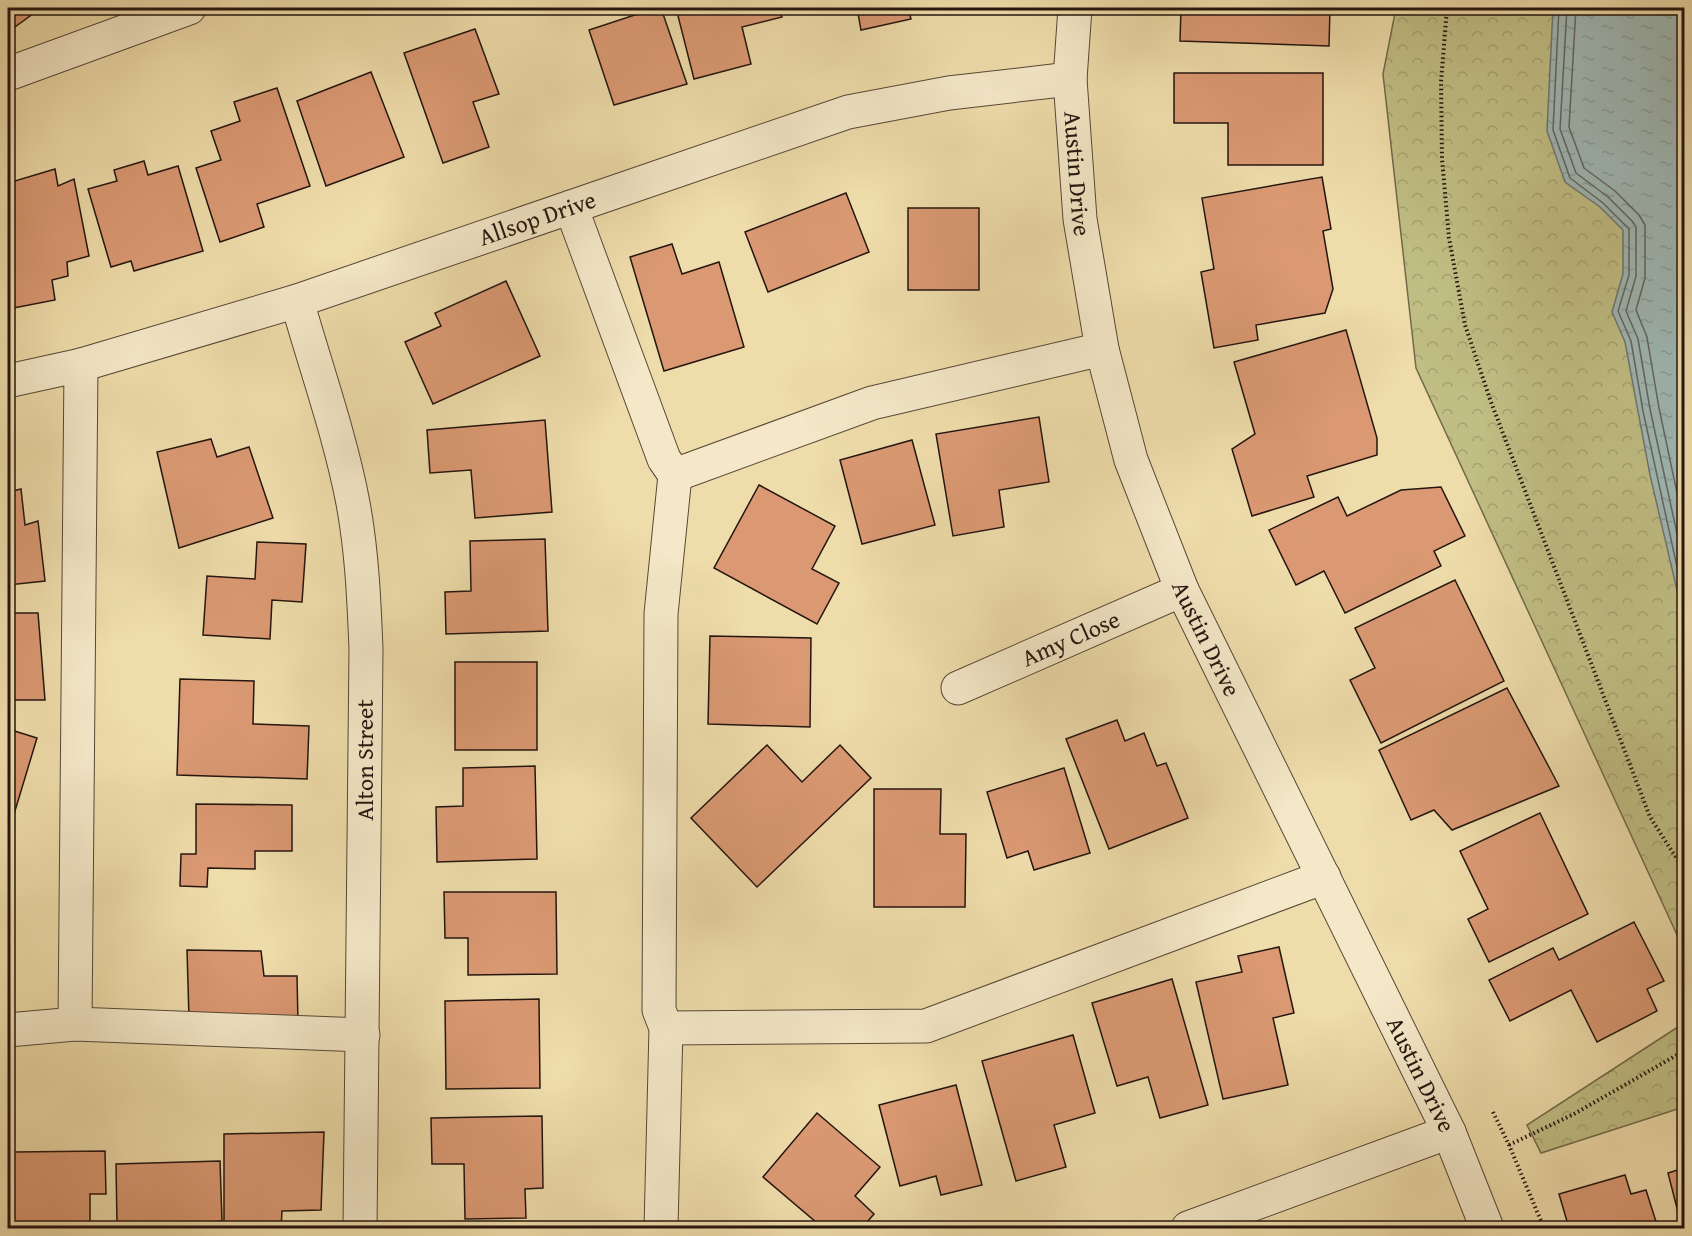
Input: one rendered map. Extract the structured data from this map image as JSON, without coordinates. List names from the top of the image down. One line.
{"streets":{"street":["Austin Drive","Allsop Drive","Amy Close","Alton Street"]},"crossings":[["Austin Drive","Allsop Drive"],["Austin Drive","Amy Close"],["Allsop Drive","Alton Street"]]}
